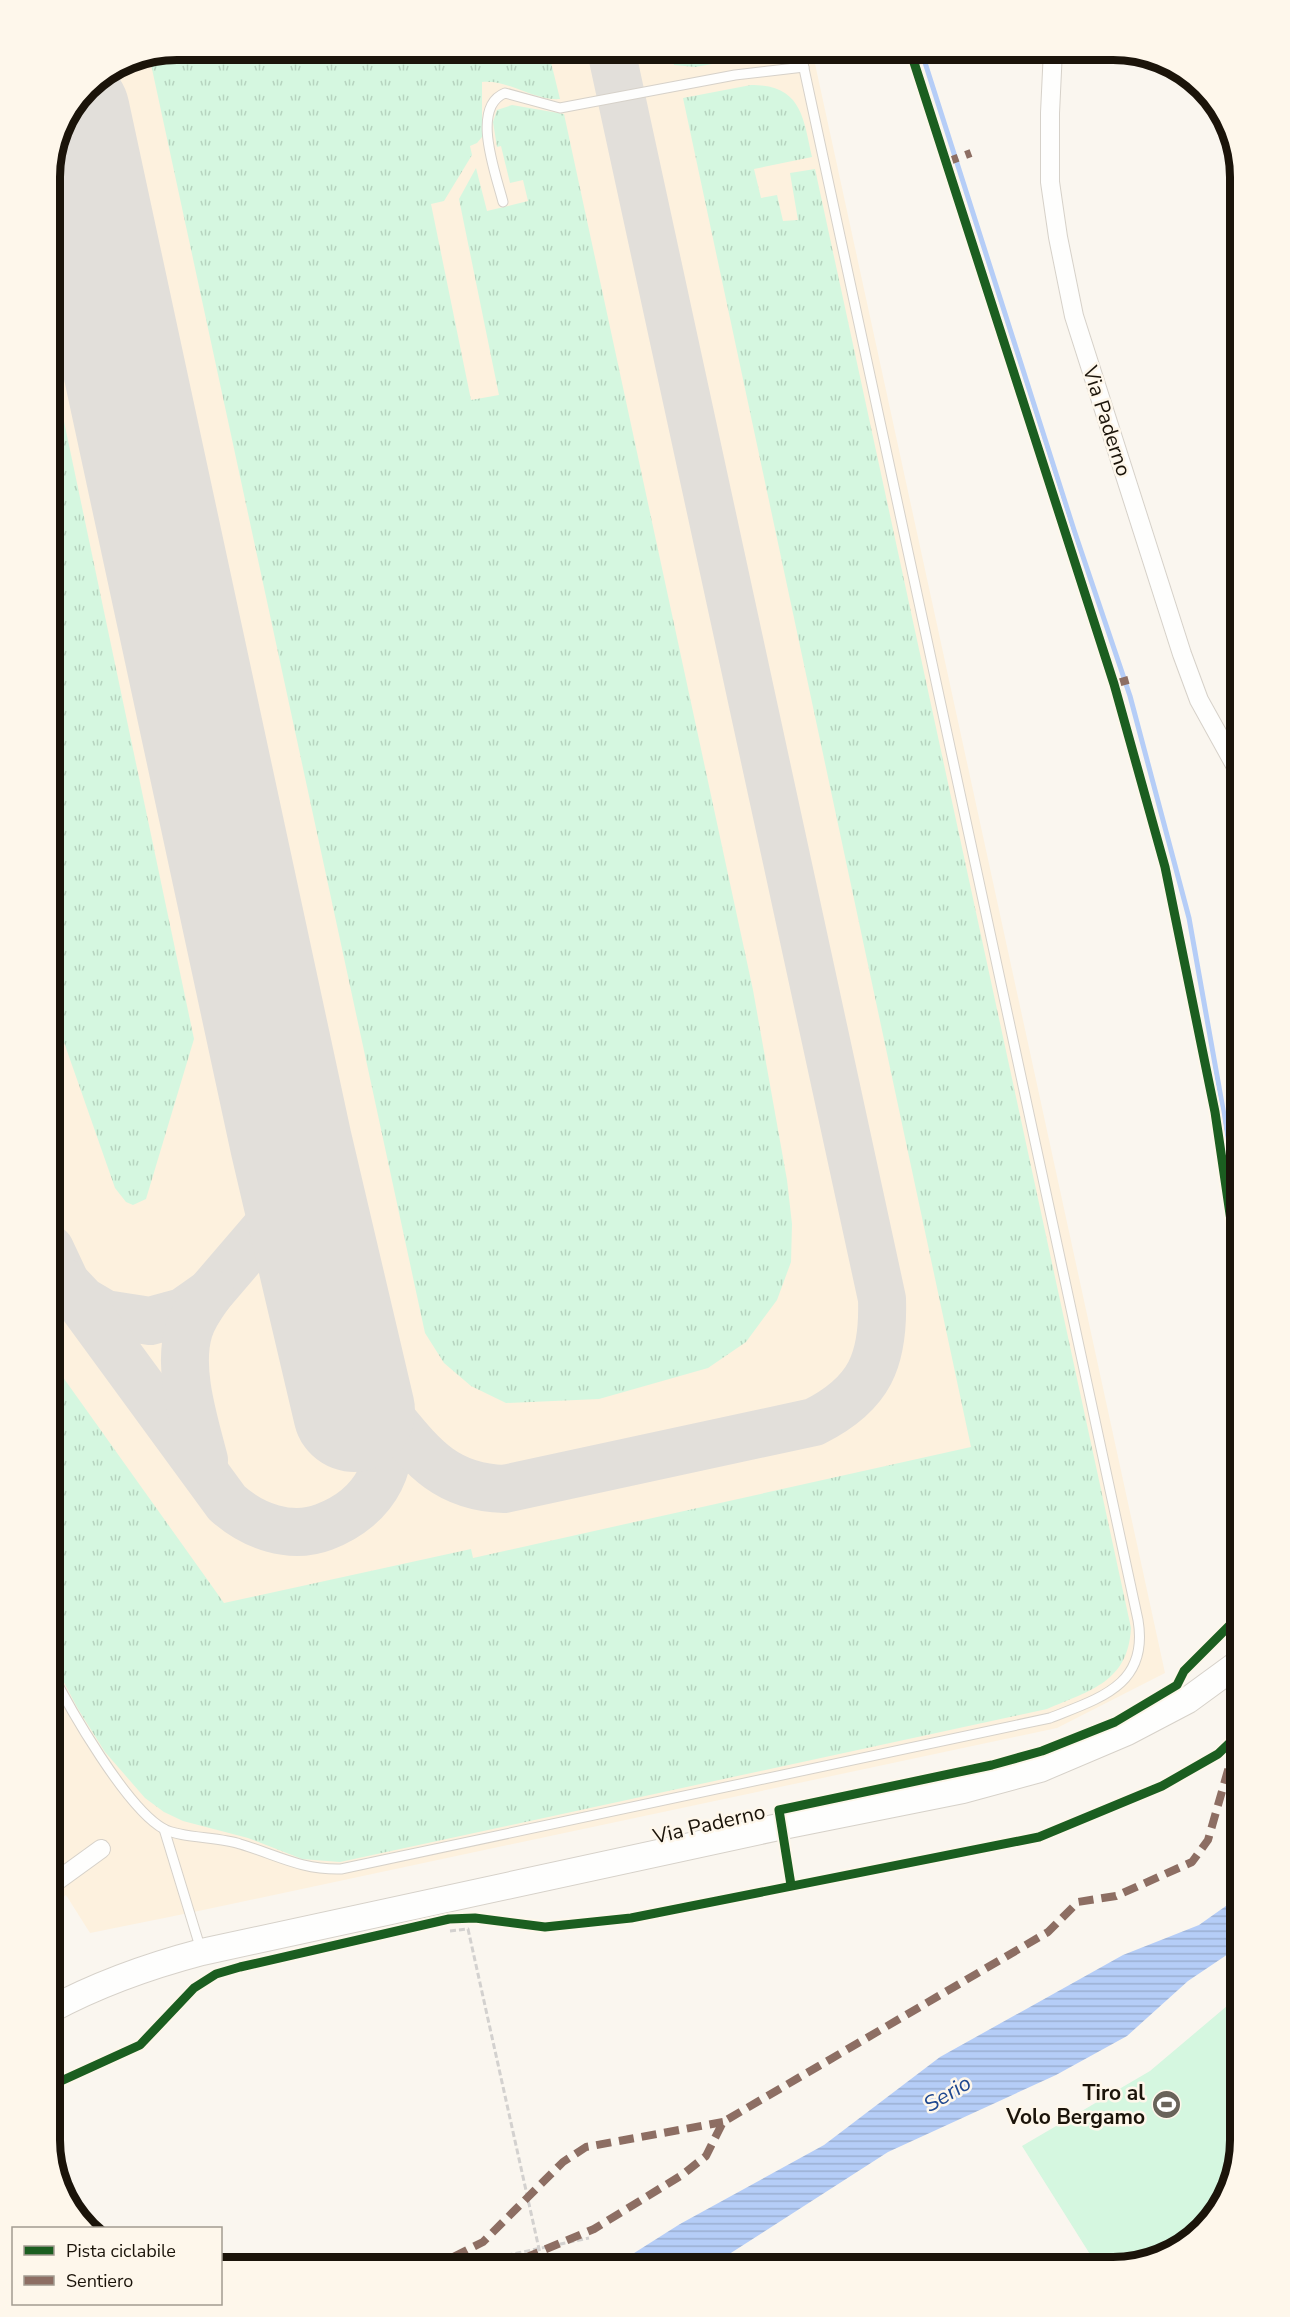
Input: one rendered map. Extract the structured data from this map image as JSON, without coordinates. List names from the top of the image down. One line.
{"streets":{"street":["Via Paderno"]},"water":["Serio"],"places":{"sports":["Tiro al Volo Bergamo"]},"legend":["Pista ciclabile","Sentiero"]}
